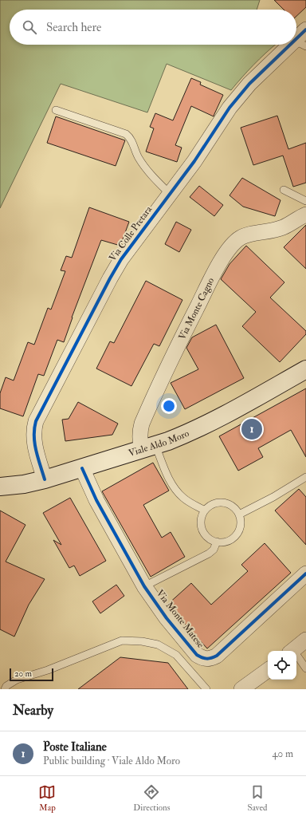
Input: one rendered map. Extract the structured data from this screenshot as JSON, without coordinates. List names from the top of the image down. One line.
{"streets":{"street":["Via Colle Pretara","Via Monte Cagno","Viale Aldo Moro","Via Monte Matese"]},"crossings":[["Via Colle Pretara","Viale Aldo Moro"],["Via Monte Cagno","Viale Aldo Moro"],["Viale Aldo Moro","Via Monte Matese"]],"scale_bar":"20 m","page":{"search":"Search here","pins":"1","scale":"20 m","heading":"Nearby","list":[{"mark":"1","name":"Poste Italiane","note":"Public building · Viale Aldo Moro","value":"40 m"}],"nav":["Map","Directions","Saved"]}}
